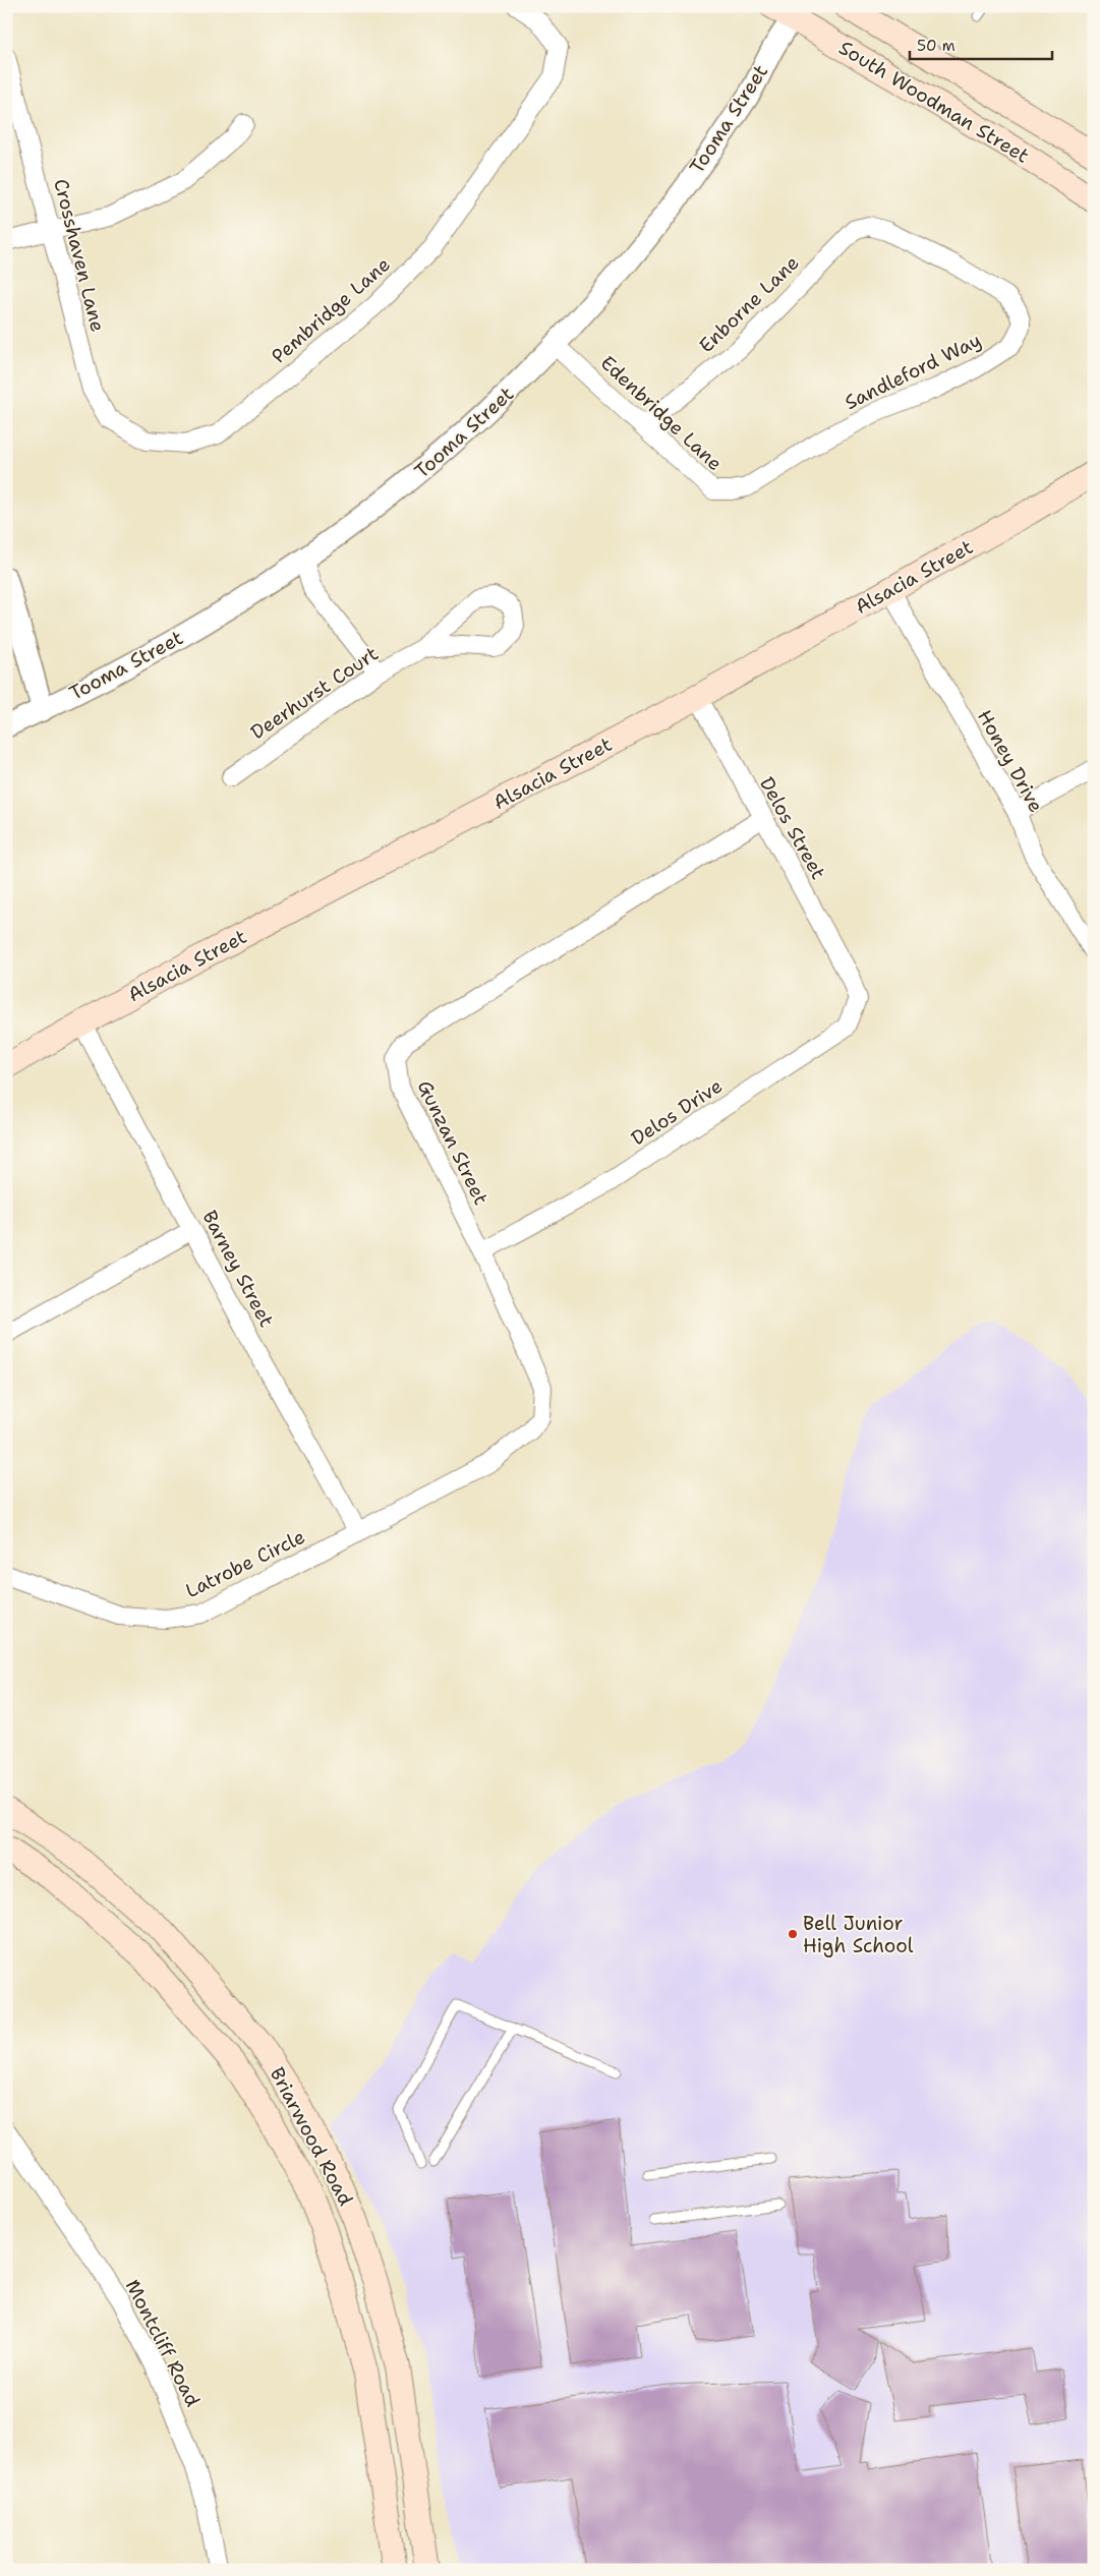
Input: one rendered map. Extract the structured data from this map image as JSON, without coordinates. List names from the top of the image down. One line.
{"streets":{"main road":["South Woodman Street","Alsacia Street","Briarwood Road"],"street":["Tooma Street","Crosshaven Lane","Enborne Lane","Pembridge Lane","Sandleford Way","Edenbridge Lane","Deerhurst Court","Honey Drive","Delos Street","Delos Drive","Gunzan Street","Barney Street","Latrobe Circle","Montcliff Road"]},"crossings":[["South Woodman Street","Tooma Street"],["Tooma Street","Edenbridge Lane"],["Crosshaven Lane","Pembridge Lane"],["Enborne Lane","Sandleford Way"],["Enborne Lane","Edenbridge Lane"],["Sandleford Way","Edenbridge Lane"],["Alsacia Street","Honey Drive"],["Alsacia Street","Delos Street"],["Alsacia Street","Barney Street"],["Delos Street","Delos Drive"],["Delos Street","Gunzan Street"],["Delos Drive","Gunzan Street"],["Gunzan Street","Latrobe Circle"],["Barney Street","Latrobe Circle"]],"places":["Bell Junior High School"],"scale_bar":"50 m"}
